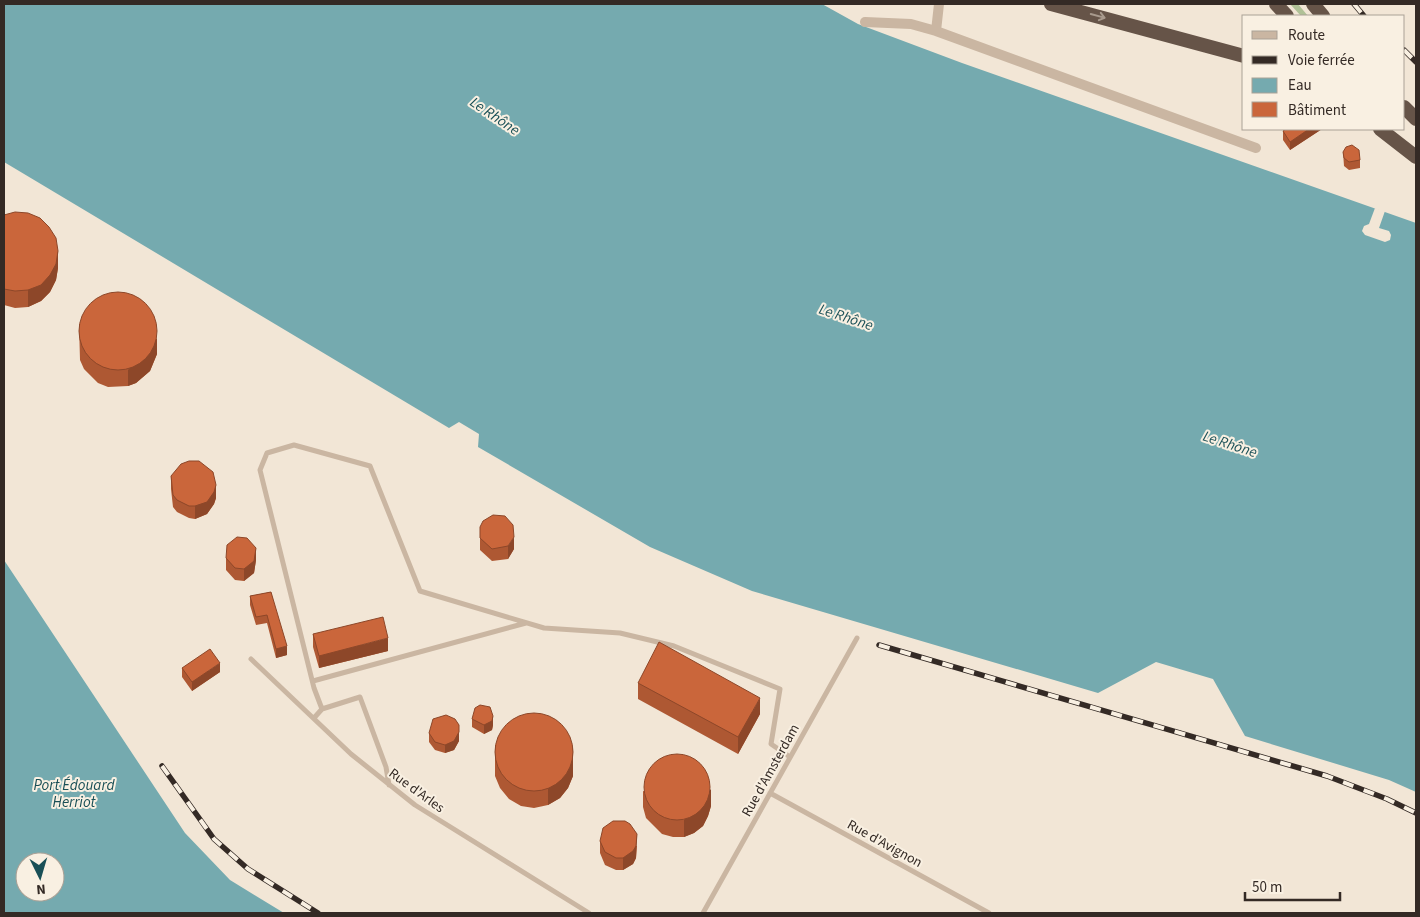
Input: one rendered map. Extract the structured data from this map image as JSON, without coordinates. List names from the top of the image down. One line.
{"streets":{"lane":["Rue d'Amsterdam","Rue d'Arles","Rue d'Avignon"]},"crossings":[["Rue d'Amsterdam","Rue d'Avignon"]],"water":["Le Rhône","Port Édouard Herriot"],"legend":["Route","Voie ferrée","Eau","Bâtiment"],"scale_bar":"50 m","north":"bottom"}
